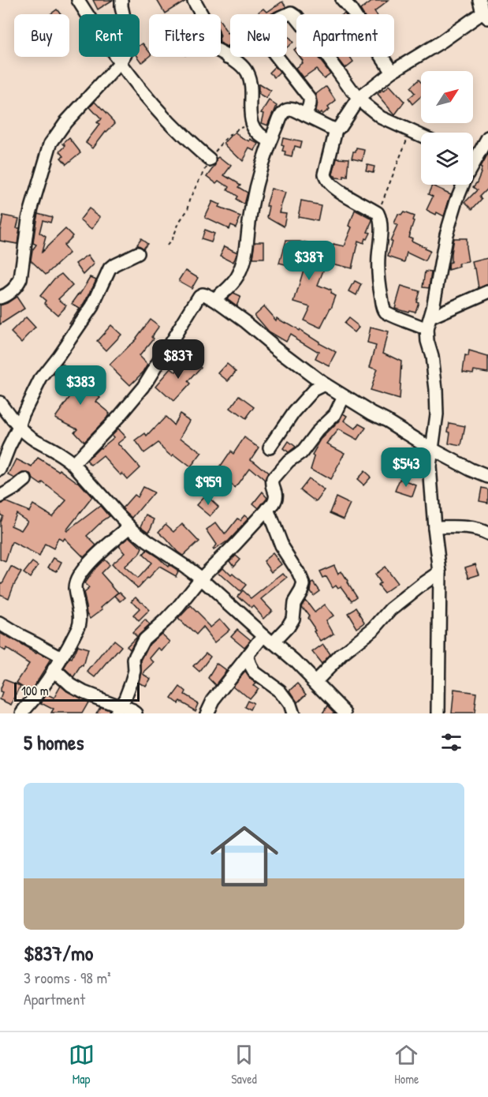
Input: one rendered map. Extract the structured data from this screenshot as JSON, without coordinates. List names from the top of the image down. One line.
{"scale_bar":"100 m","north":"top right","page":{"chip":["Buy","Rent","Filters","New","Apartment"],"price":["$387","$837","$383","$543","$959"],"scale":"100 m","heading":"5 homes","list":[{"name":"$837/mo","note":"3 rooms · 98 m² · Apartment"}],"tabs":["Map","Saved","Home"]}}
